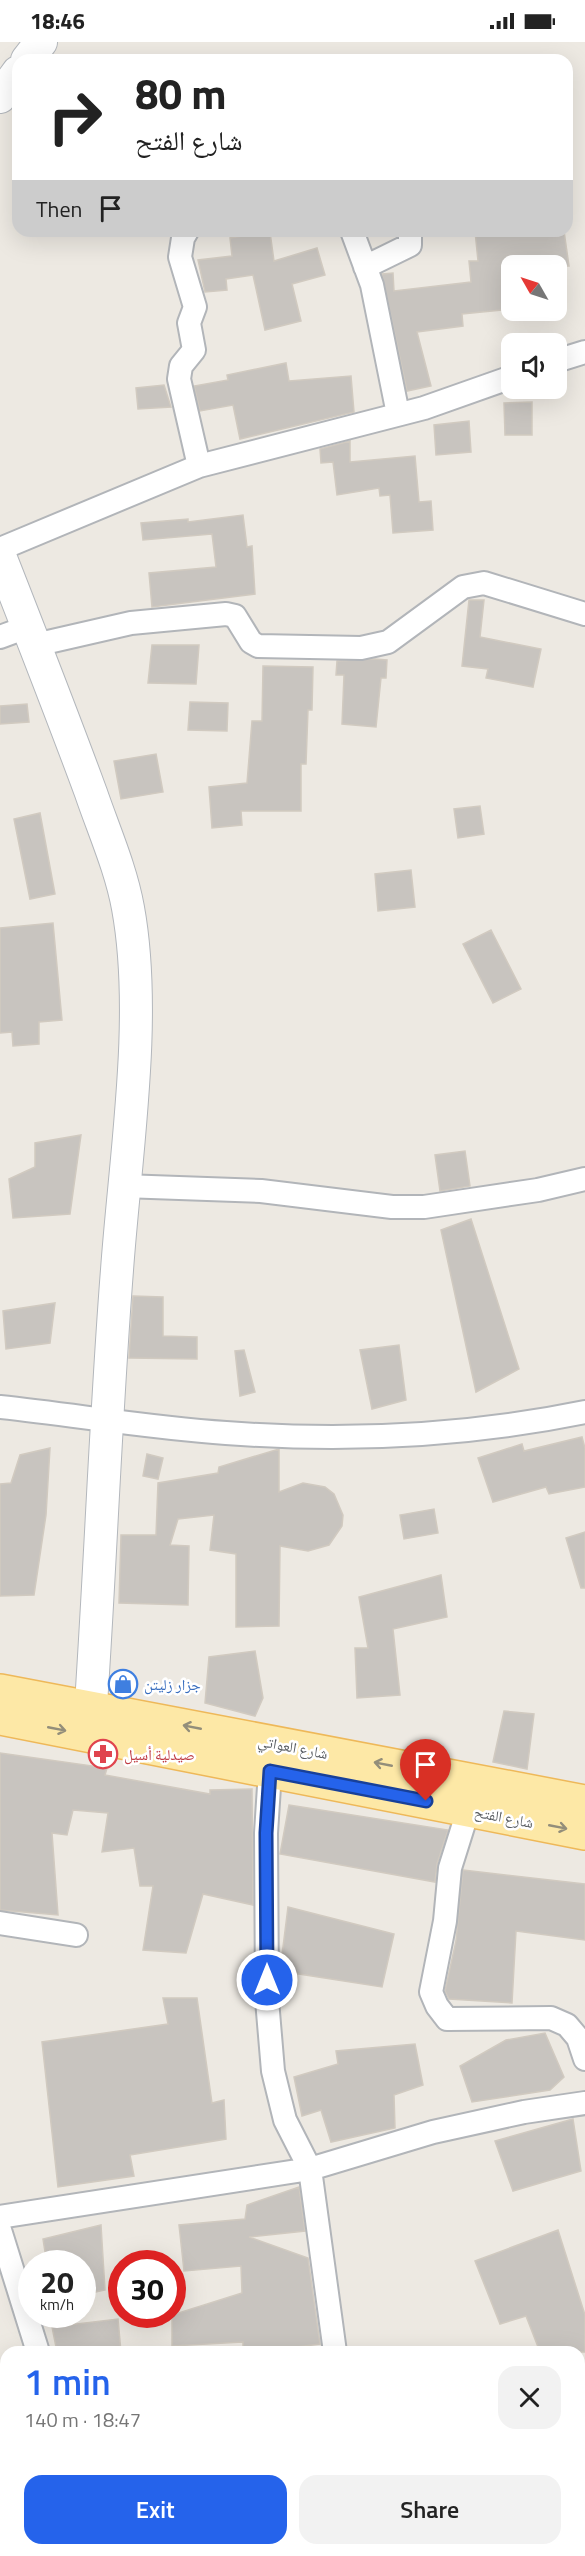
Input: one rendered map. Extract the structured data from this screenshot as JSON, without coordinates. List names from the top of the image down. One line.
{"streets":{"main road":["شارع العواتي","شارع الفتح"]},"crossings":[["شارع العواتي","شارع الفتح"]],"one_way":["شارع العواتي"],"places":{"shop":["جزار زليتن"],"pharmacy":["صيدلية أسيل"]},"north":"top left","page":{"status":"18:46","turn":["80 m","شارع الفتح"],"then":"Then","speed":"20 km/h","limit":"30","heading":["1 min","140 m · 18:47"],"buttons":["Exit","Share"]}}
